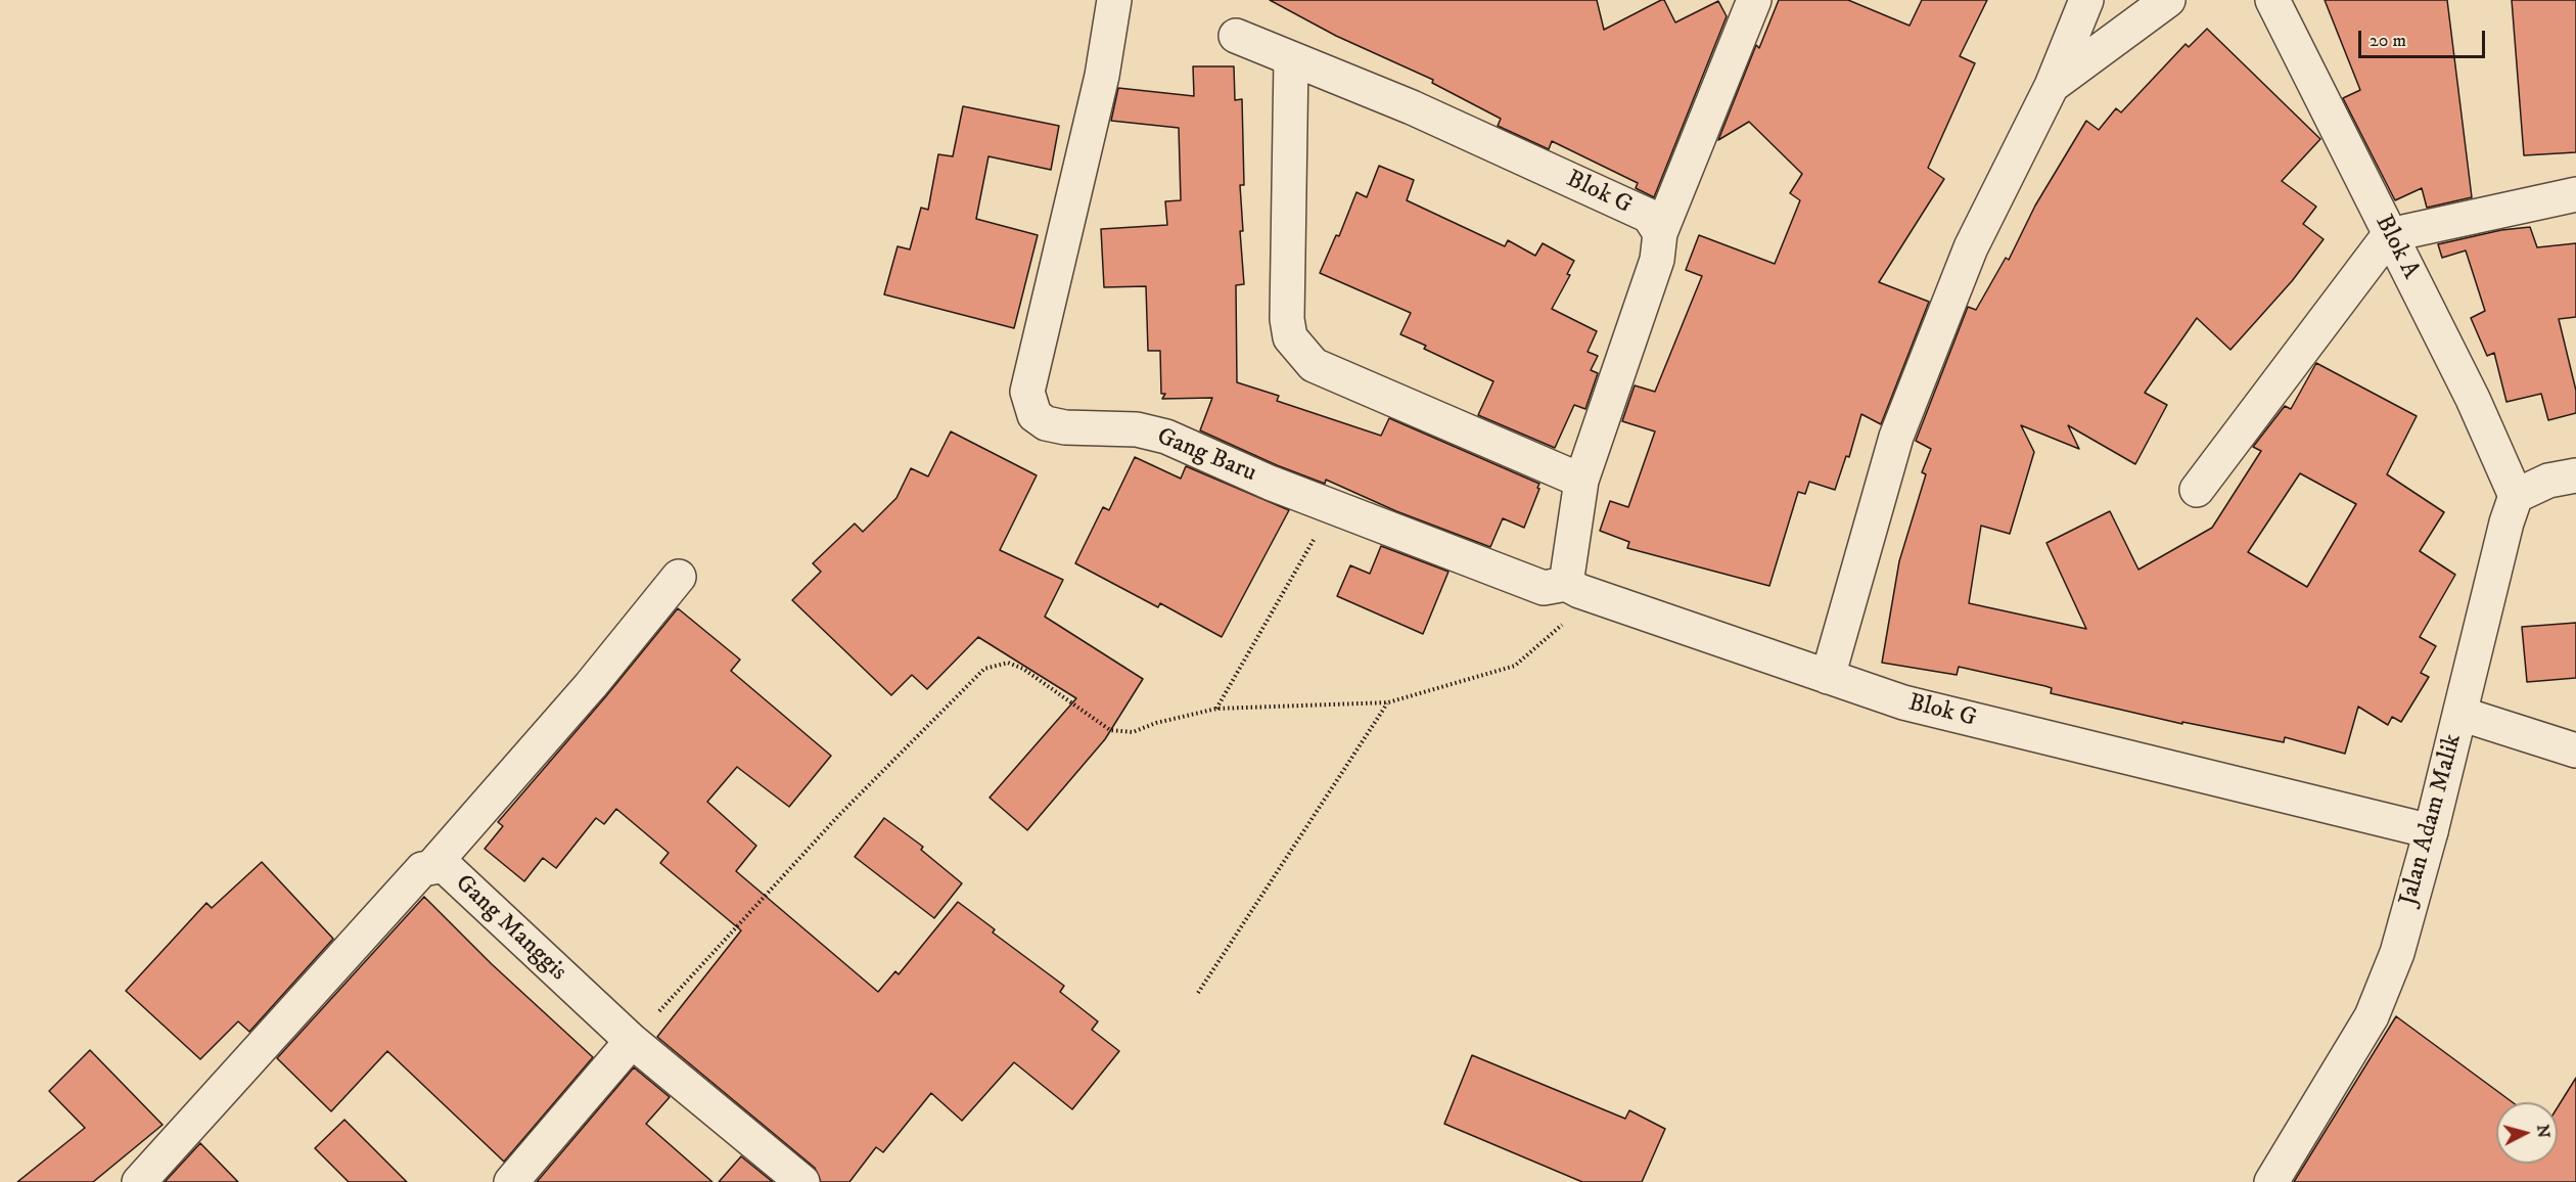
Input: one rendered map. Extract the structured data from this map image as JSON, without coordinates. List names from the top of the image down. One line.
{"streets":{"street":["Blok G","Blok A","Gang Baru","Jalan Adam Malik","Gang Manggis"]},"crossings":[["Blok G","Gang Baru"],["Blok G","Jalan Adam Malik"],["Blok A","Jalan Adam Malik"]],"scale_bar":"20 m","north":"right"}
